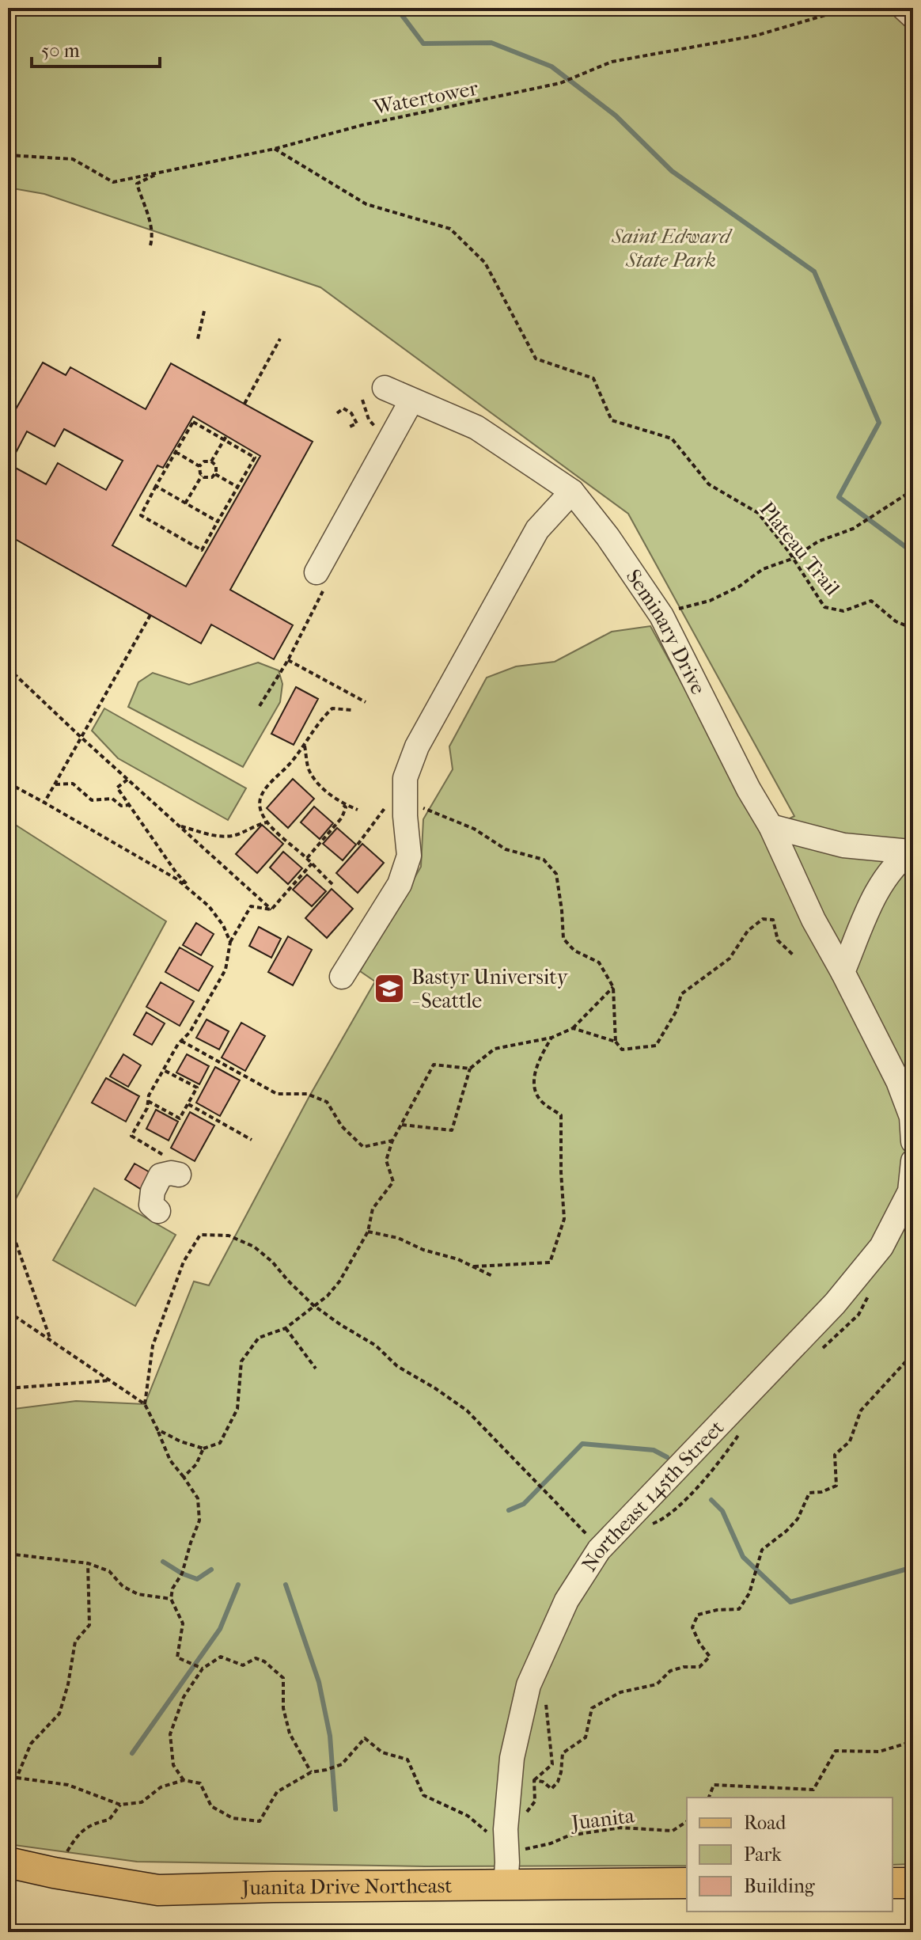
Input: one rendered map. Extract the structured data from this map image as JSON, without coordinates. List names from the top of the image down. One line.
{"streets":{"main road":["Juanita Drive Northeast"],"street":["Seminary Drive","Northeast 145th Street"],"path":["Watertower","Plateau Trail","Juanita"]},"crossings":[["Watertower","Plateau Trail"],["Northeast 145th Street","Juanita Drive Northeast"]],"parks":["Saint Edward State Park"],"places":{"school or university":["Bastyr University - Seattle"]},"legend":["Road","Park","Building"],"scale_bar":"50 m"}
